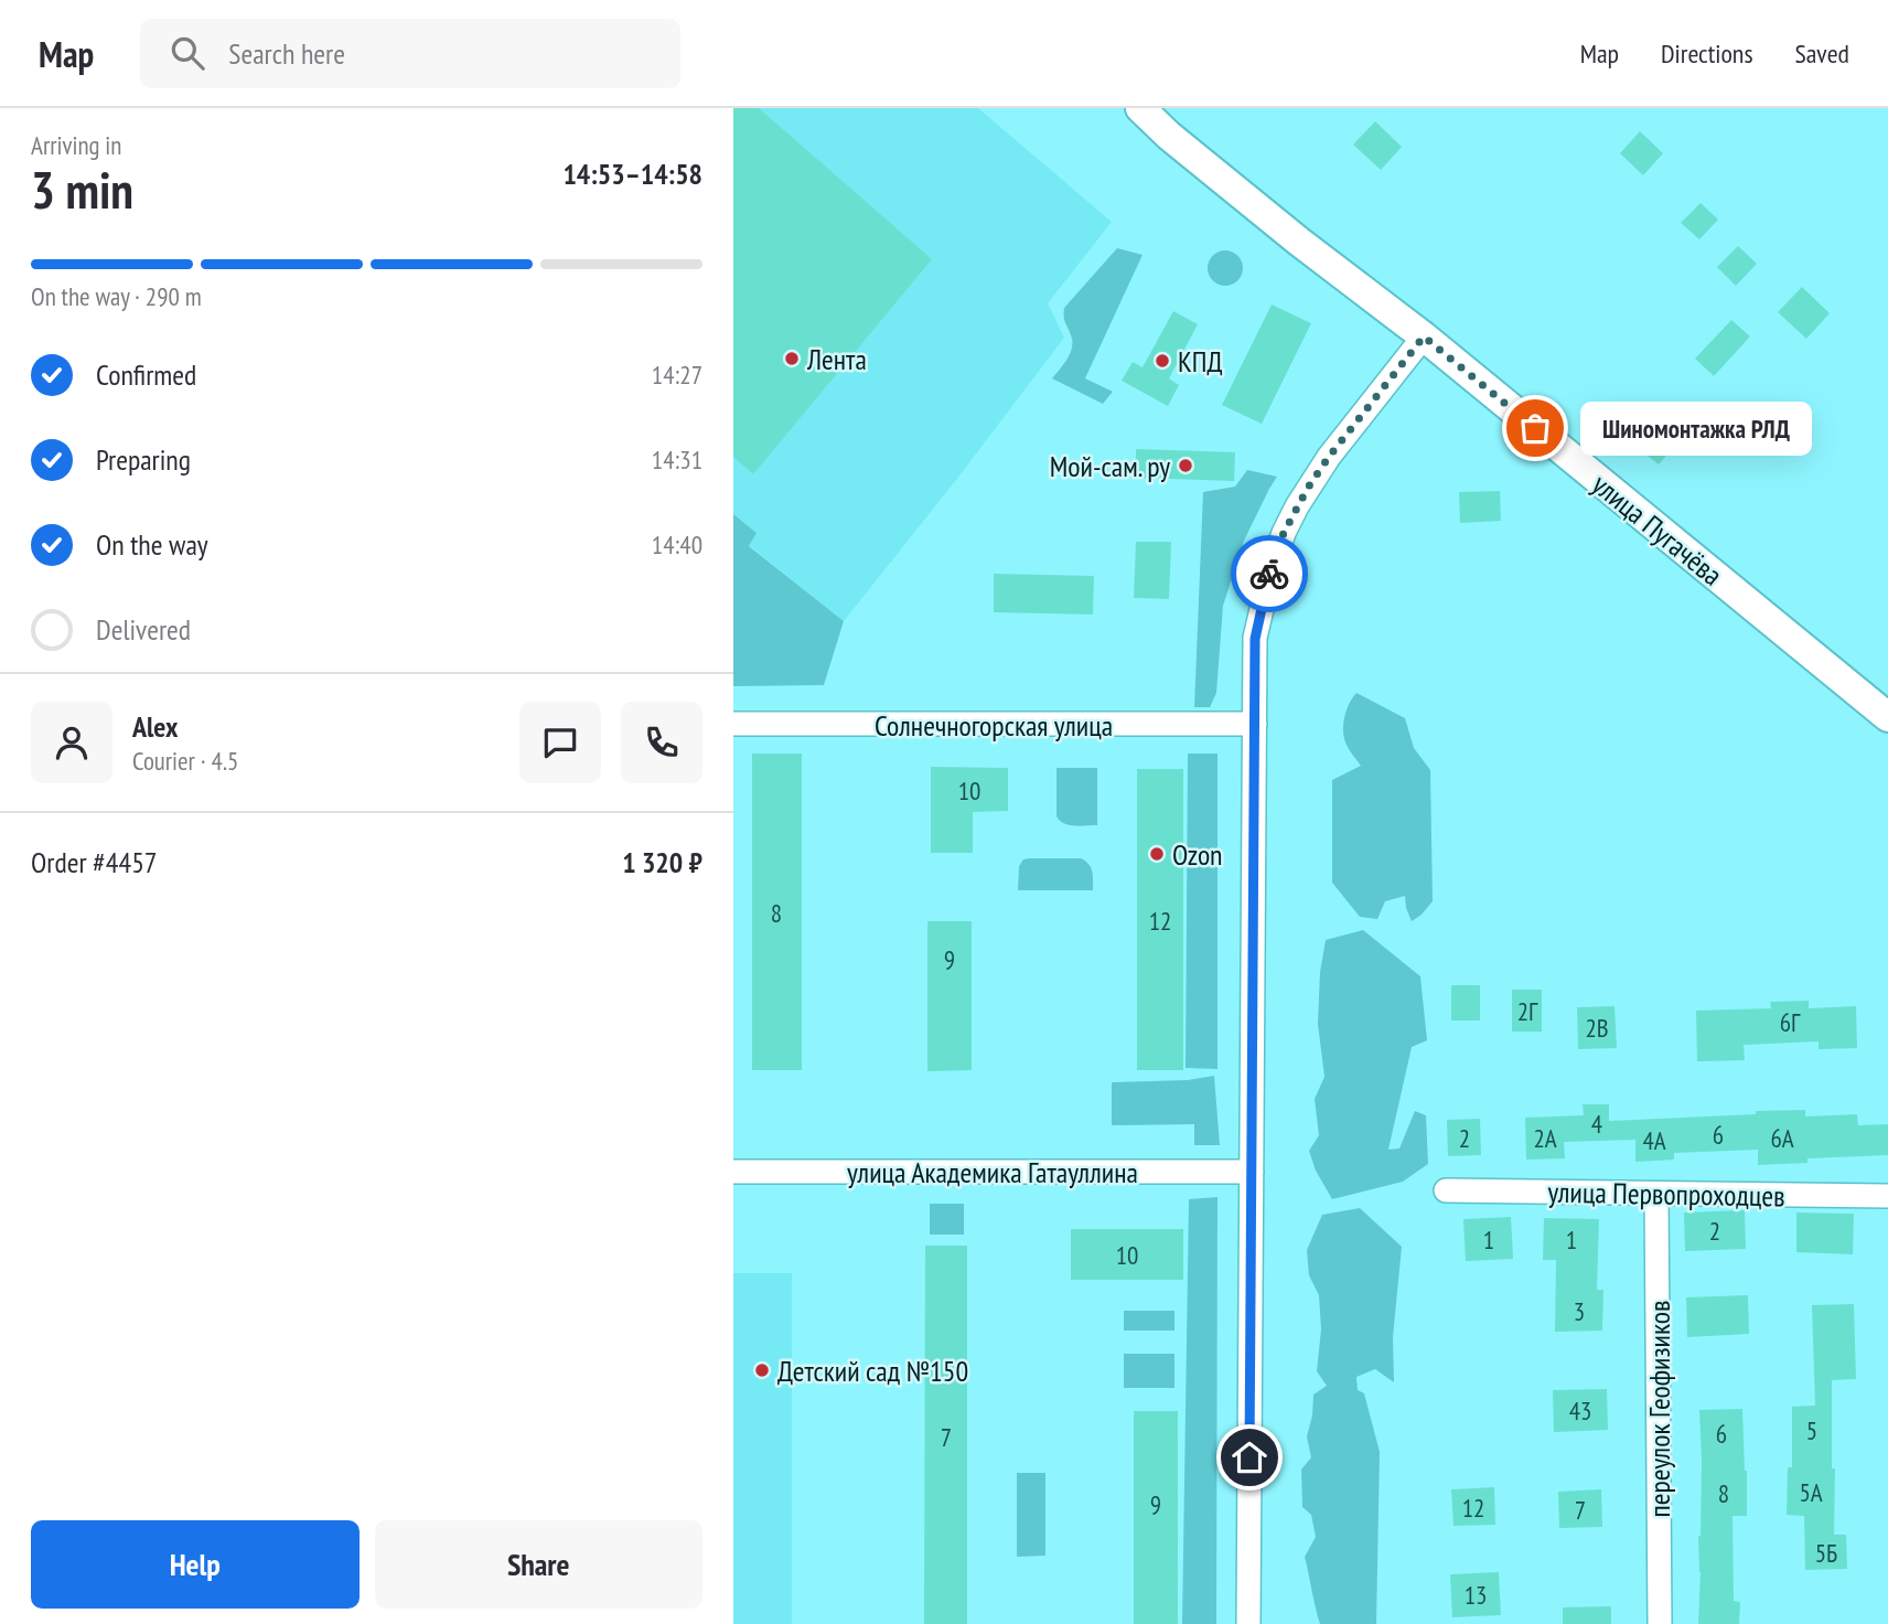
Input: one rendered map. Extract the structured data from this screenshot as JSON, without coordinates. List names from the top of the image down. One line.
{"streets":{"main road":["улица Пугачёва"],"street":["Солнечногорская улица","улица Академика Гатауллина","улица Первопроходцев","переулок Геофизиков"]},"crossings":[["улица Первопроходцев","переулок Геофизиков"]],"places":["Лента","КПД","Шиномонтажка РЛД","Мой-сам. ру","Ozon","Детский сад №150"],"house_numbers":["10","8","12","9","2Г","6Г","2В","4","6","2","2А","6А","4А","2","1","1","10","3","43","5","6","7","5А","8","9","12","7","5Б","13"],"page":{"header":"Map","search":"Search here","nav":["Map","Directions","Saved"],"heading":["3 min","Arriving in","14:53–14:58"],"panel":["Alex","Courier · 4.5","Order #4457","1 320 ₽"],"bar":"On the way · 290 m","list":[["Confirmed","14:27"],["Preparing","14:31"],["On the way","14:40"],"Delivered"],"bubble":"Шиномонтажка РЛД","buttons":["Help","Share"]}}
